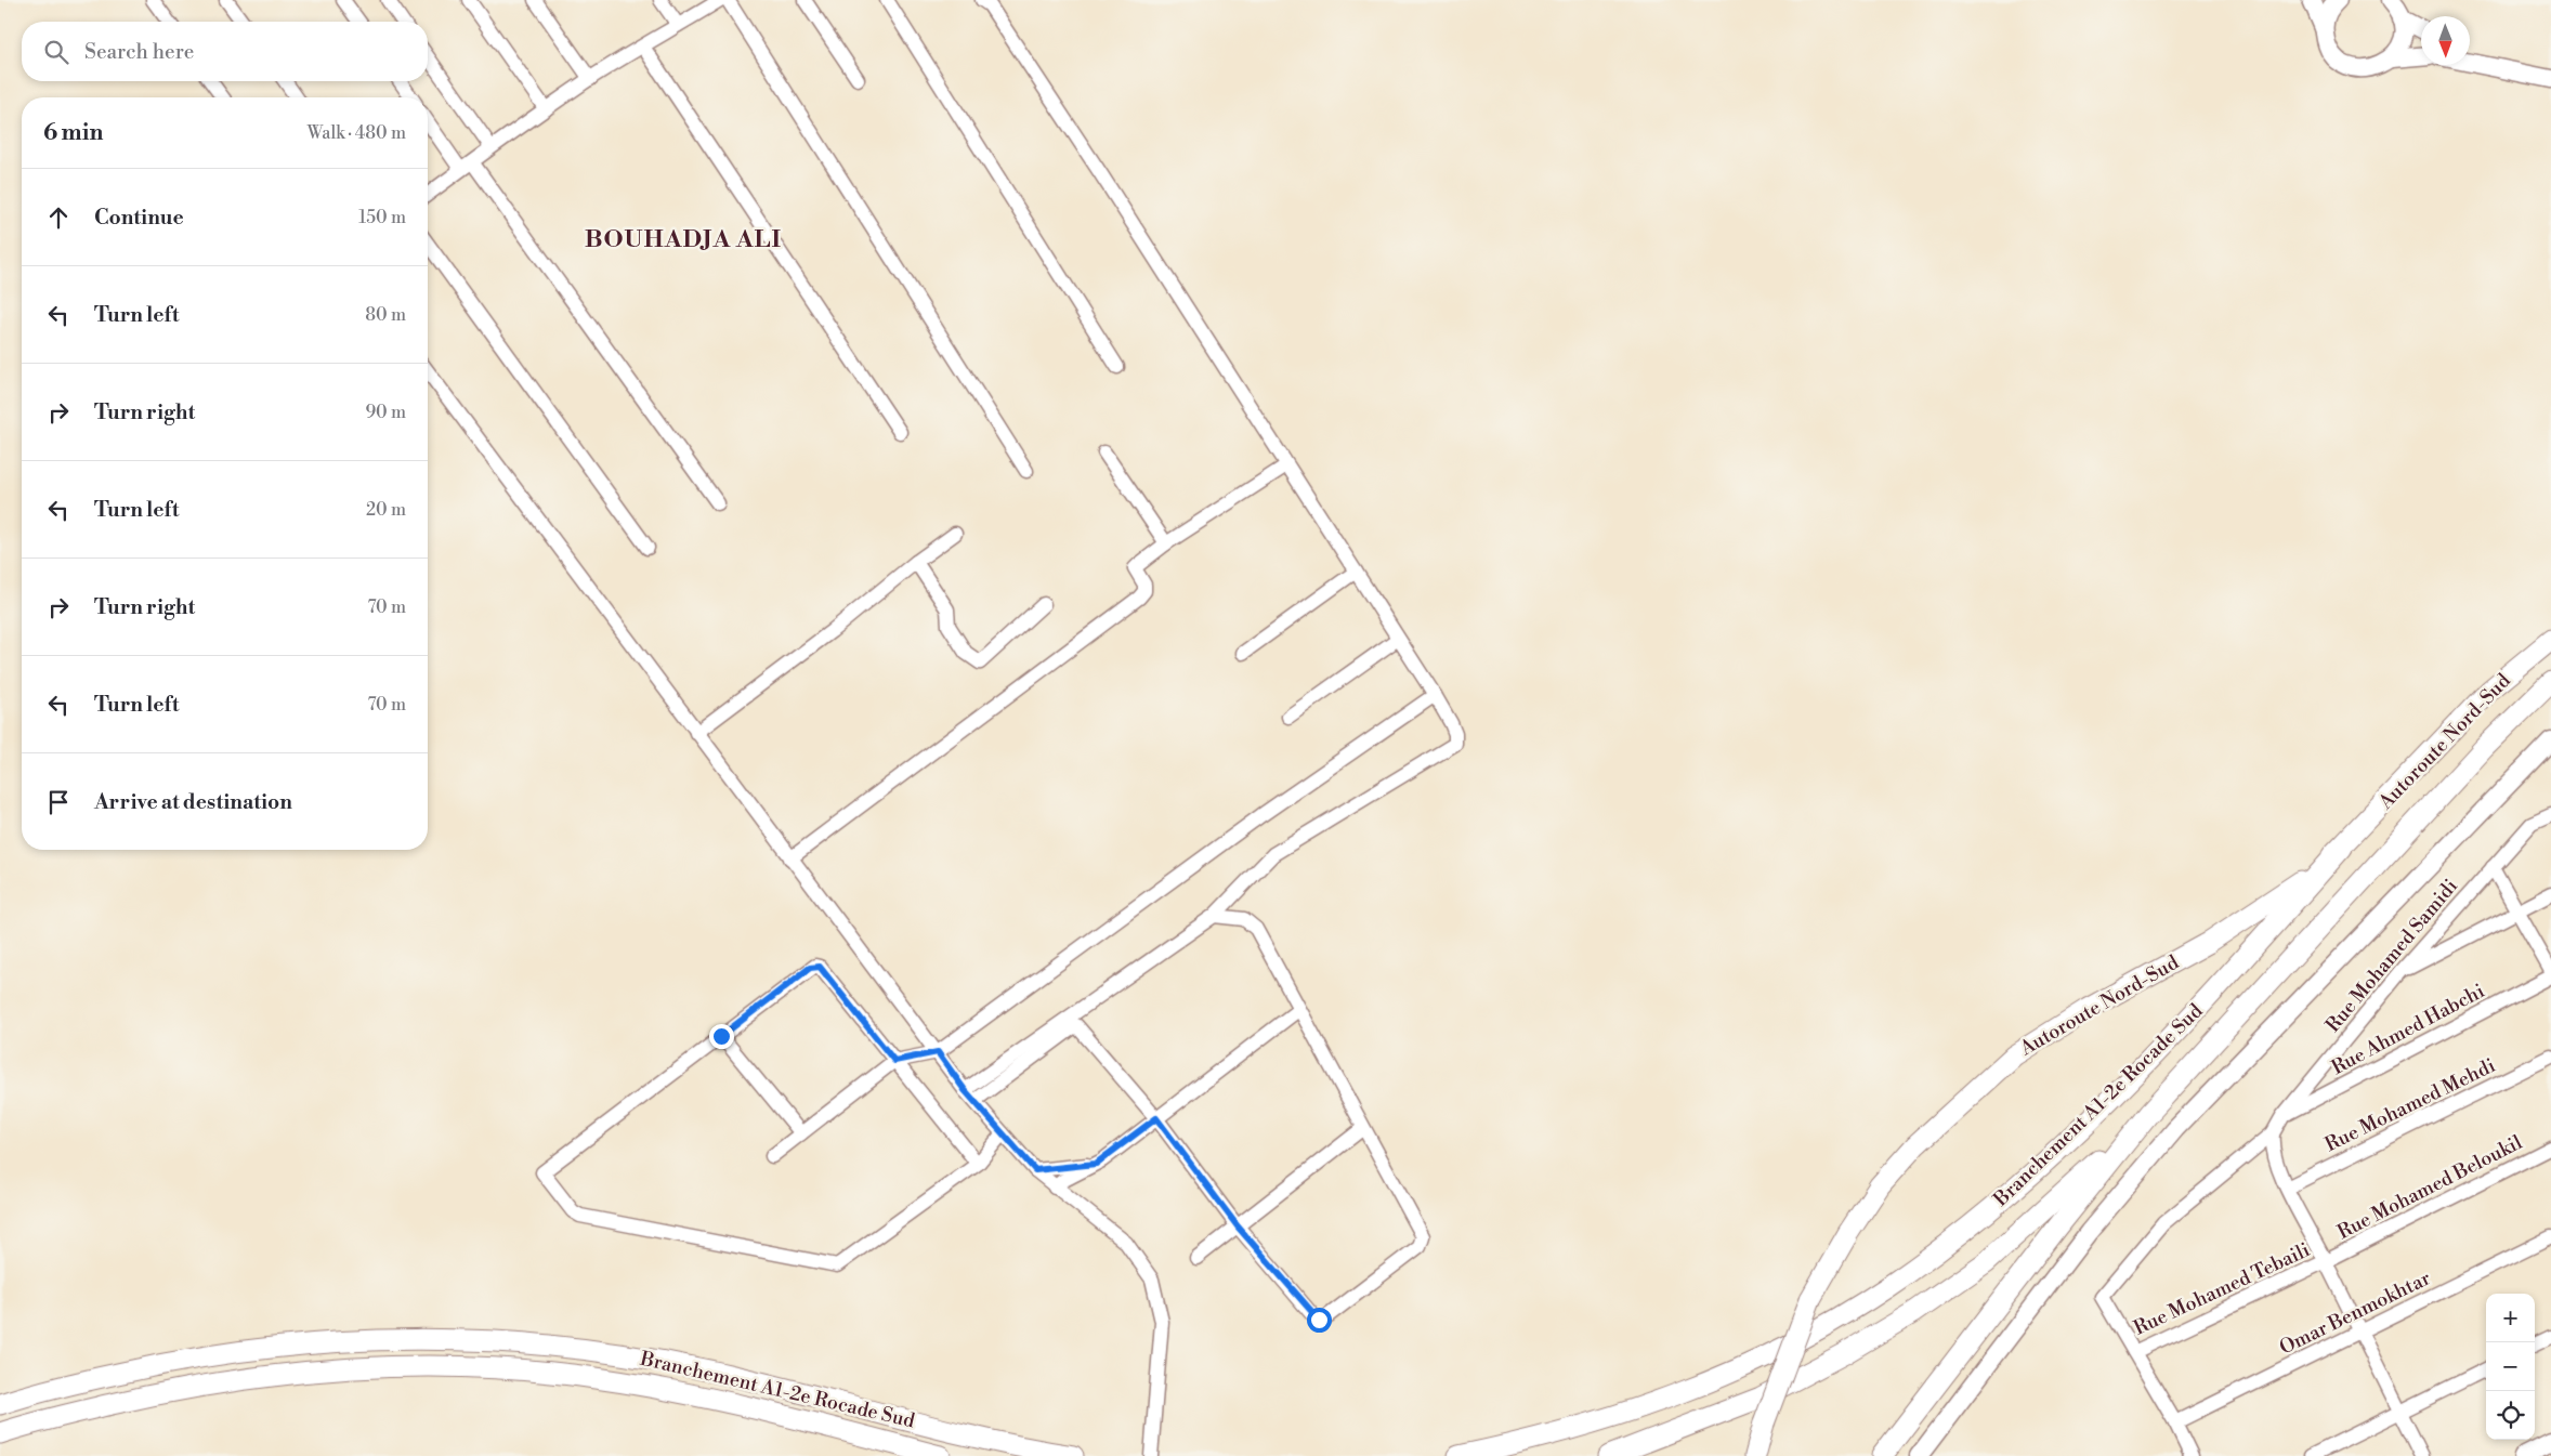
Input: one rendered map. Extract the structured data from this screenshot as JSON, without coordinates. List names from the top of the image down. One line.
{"streets":{"highway":["Autoroute Nord-Sud","Branchement A1-2e Rocade Sud"],"street":["Rue Mohamed Samidi","Rue Ahmed Habchi","Rue Mohamed Mehdi","Rue Mohamed Beloukil","Rue Mohamed Tebaili","Omar Benmokhtar"]},"crossings":[["Autoroute Nord-Sud","Branchement A1-2e Rocade Sud"],["Rue Mohamed Samidi","Rue Ahmed Habchi"],["Rue Mohamed Beloukil","Rue Mohamed Tebaili"]],"districts":["BOUHADJA ALI"],"north":"bottom","page":{"search":"Search here","heading":["6 min","Walk · 480 m"],"list":[["Continue","150 m"],["Turn left","80 m"],["Turn right","90 m"],["Turn left","20 m"],["Turn right","70 m"],["Turn left","70 m"],"Arrive at destination"],"map_buttons":["+","−"]}}
